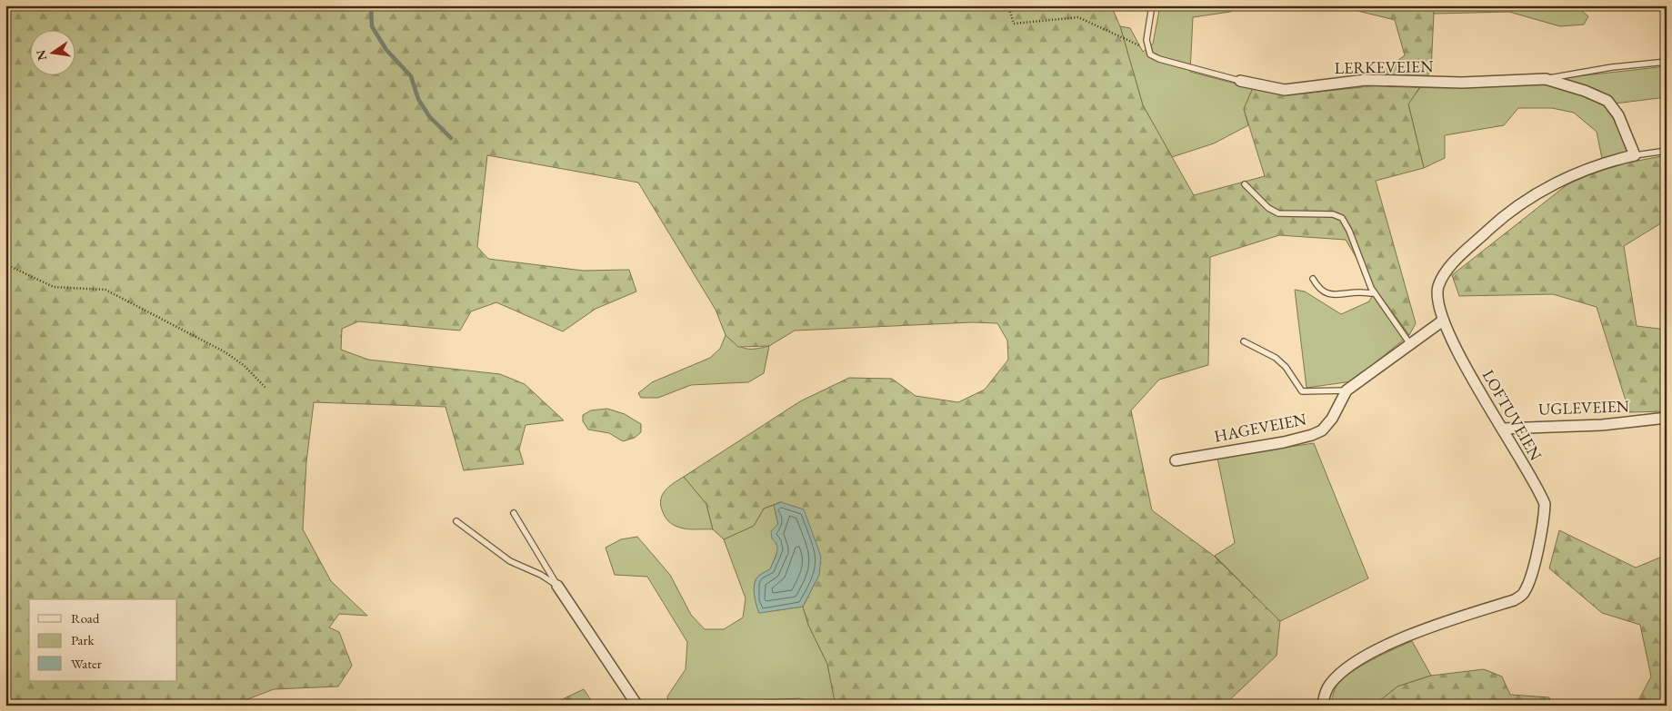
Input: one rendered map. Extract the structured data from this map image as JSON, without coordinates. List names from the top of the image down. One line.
{"streets":{"street":["LERKEVEIEN","UGLEVEIEN","LOFTUVEIEN","HAGEVEIEN"]},"crossings":[["LERKEVEIEN","LOFTUVEIEN"],["UGLEVEIEN","LOFTUVEIEN"],["LOFTUVEIEN","HAGEVEIEN"]],"legend":["Road","Park","Water"],"north":"left"}
